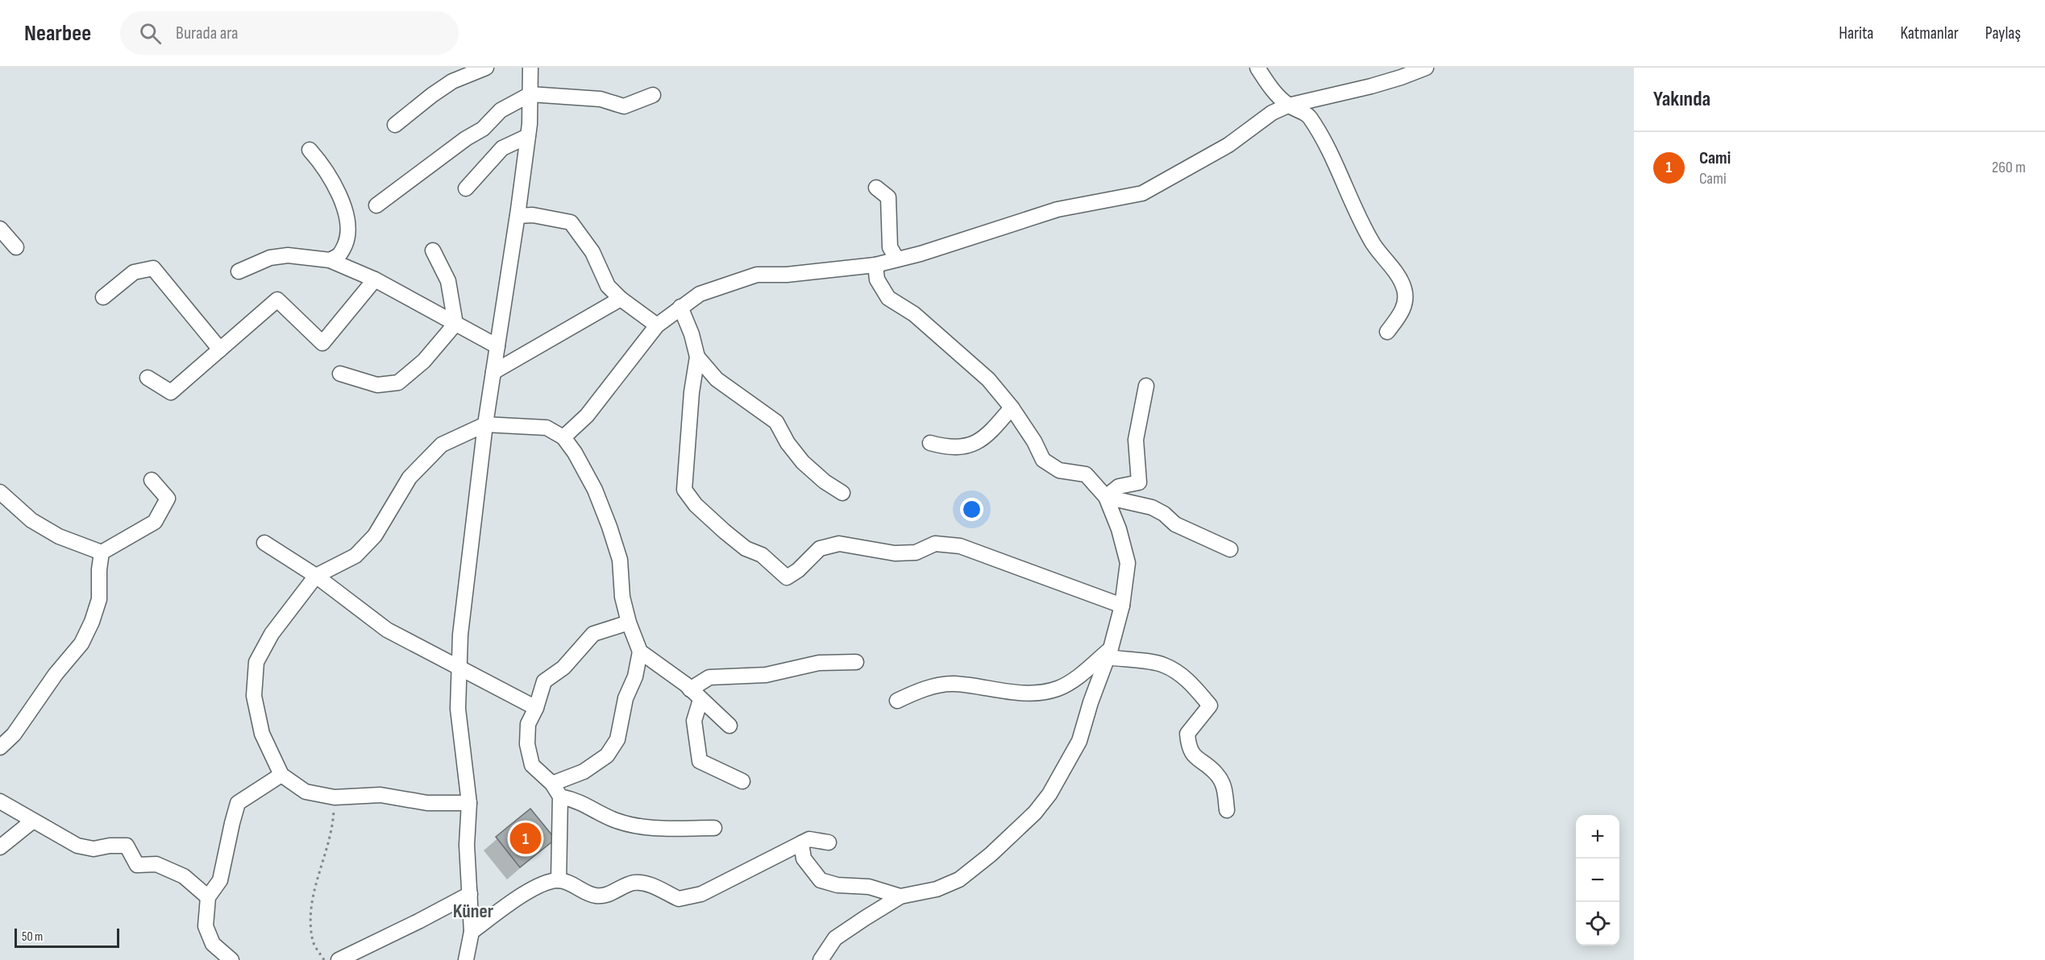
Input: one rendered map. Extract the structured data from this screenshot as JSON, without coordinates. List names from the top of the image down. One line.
{"districts":["Küner"],"scale_bar":"50 m","page":{"header":"Nearbee","search":"Burada ara","nav":["Harita","Katmanlar","Paylaş"],"heading":"Yakında","list":[{"mark":"1","name":"Cami","note":"Cami","value":"260 m"}],"map_buttons":["+","−"],"pins":"1","scale":"50 m"}}
